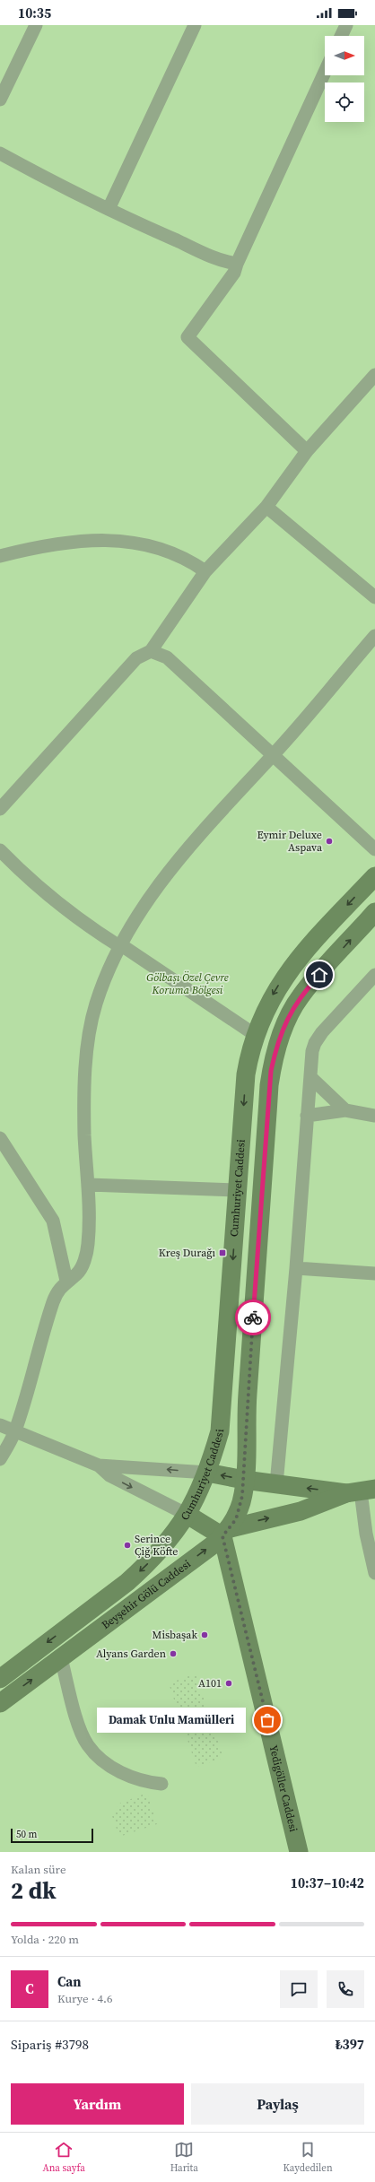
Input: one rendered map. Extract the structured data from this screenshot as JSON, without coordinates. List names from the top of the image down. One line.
{"streets":{"main road":["Cumhuriyet Caddesi","Beyşehir Gölü Caddesi","Yedigöller Caddesi"]},"crossings":[["Beyşehir Gölü Caddesi","Yedigöller Caddesi"]],"one_way":["Cumhuriyet Caddesi","Beyşehir Gölü Caddesi"],"parks":["Gölbaşı Özel Çevre Koruma Bölgesi"],"places":{"other":["Eymir Deluxe Aspava","Serince Çiğ Köfte","Misbaşak","Alyans Garden","A101","Damak Unlu Mamülleri"],"transit":["Kreş Durağı"]},"scale_bar":"50 m","north":"right","page":{"status":"10:35","bubble":"Damak Unlu Mamülleri","scale":"50 m","heading":["2 dk","Kalan süre","10:37–10:42"],"panel":["Can","Kurye · 4.6","Sipariş #3798","₺397"],"bar":"Yolda · 220 m","round":"C","buttons":["Yardım","Paylaş"],"tabs":["Ana sayfa","Harita","Kaydedilen"]}}
